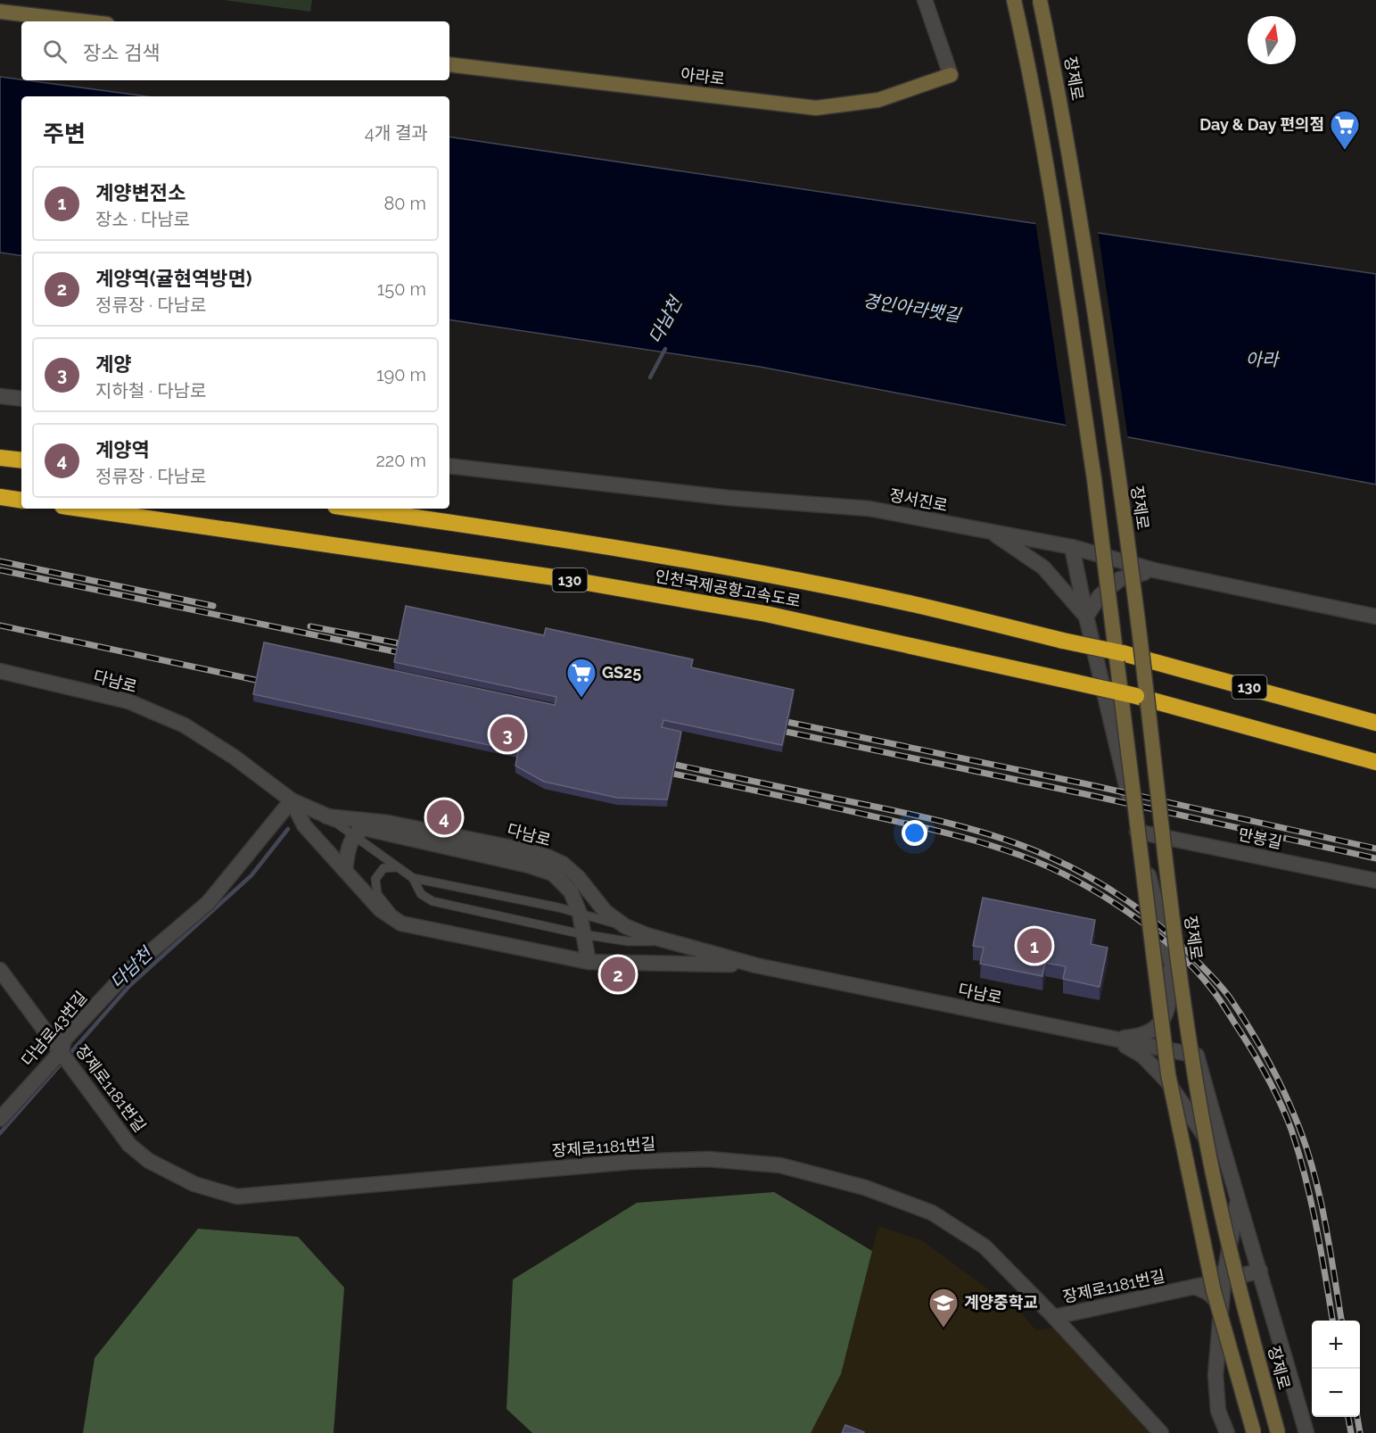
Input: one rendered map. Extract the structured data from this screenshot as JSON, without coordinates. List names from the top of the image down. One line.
{"streets":{"highway":["130","인천국제공항고속도로"],"main road":["아라로","장제로"],"street":["정서진로","다남로","만봉길","다남로43번길","장제로1181번길"]},"crossings":[["장제로","정서진로"],["장제로","다남로"],["장제로","만봉길"],["장제로","장제로1181번길"],["다남로","다남로43번길"],["다남로43번길","장제로1181번길"]],"water":["경인아라뱃길","다남천","아라"],"places":{"supermarket":["Day & Day 편의점","GS25"],"school or university":["계양중학교"]},"north":"top","page":{"search":"장소 검색","heading":["주변","4개 결과"],"list":[{"mark":"1","name":"계양변전소","note":"장소 · 다남로","value":"80 m"},{"mark":"2","name":"계양역(귤현역방면)","note":"정류장 · 다남로","value":"150 m"},{"mark":"3","name":"계양","note":"지하철 · 다남로","value":"190 m"},{"mark":"4","name":"계양역","note":"정류장 · 다남로","value":"220 m"}],"pins":["3","4","1","2"],"map_buttons":["+","−"]}}
